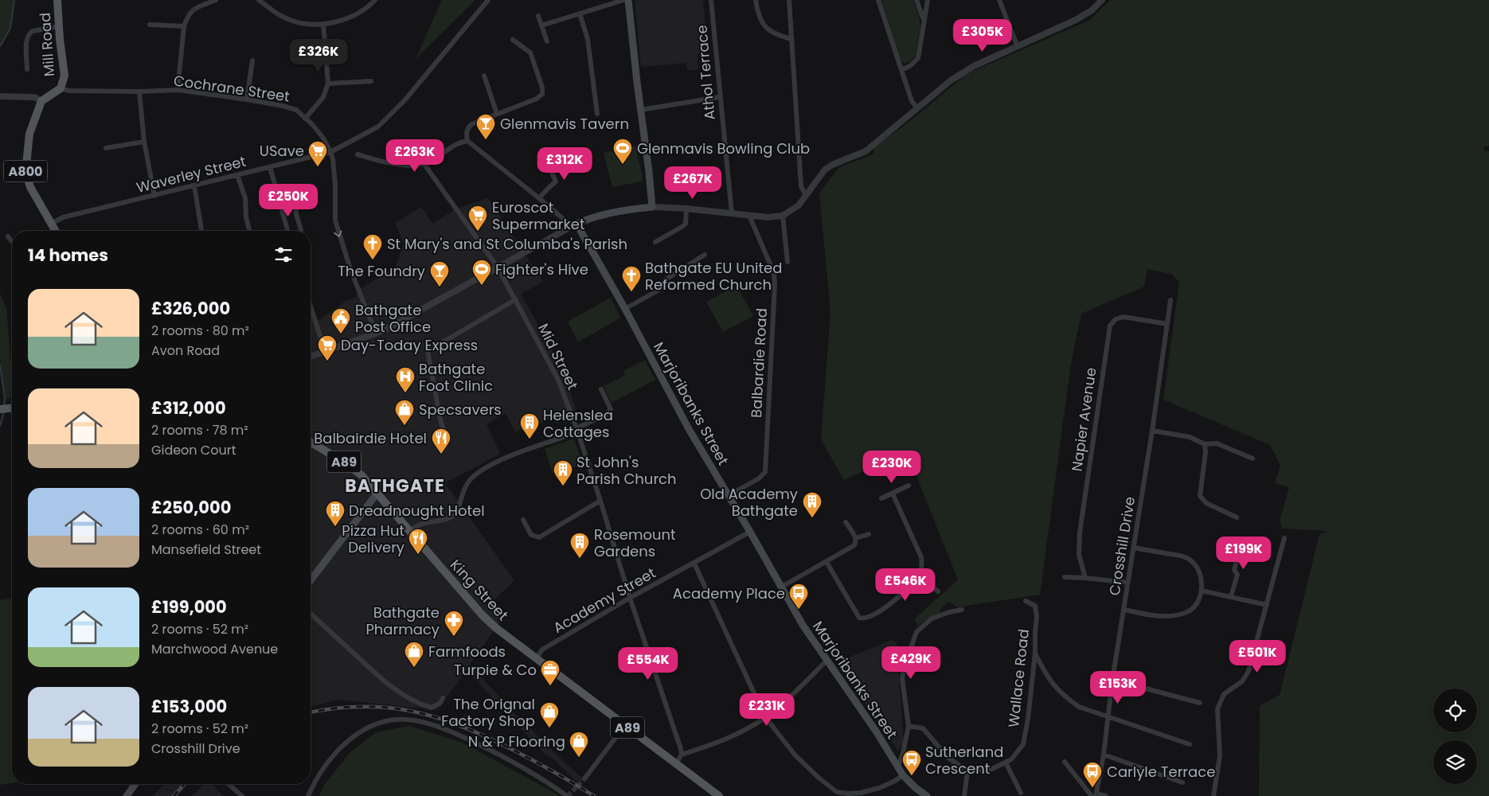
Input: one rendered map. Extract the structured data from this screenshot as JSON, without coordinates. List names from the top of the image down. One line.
{"streets":{"main road":["Mill Road","A800","Marjoribanks Street","A89","King Street"],"street":["Athol Terrace","Cochrane Street","Waverley Street","Mid Street","Balbardie Road","Napier Avenue","Crosshill Drive","Academy Street","Wallace Road"]},"crossings":[["Mill Road","Cochrane Street"],["Mill Road","A800"],["Cochrane Street","Waverley Street"],["A800","Waverley Street"],["Mid Street","Academy Street"],["Balbardie Road","Marjoribanks Street"],["Marjoribanks Street","Academy Street"],["Napier Avenue","Crosshill Drive"],["A89","King Street"],["A89","Academy Street"],["King Street","Academy Street"]],"districts":["BATHGATE"],"places":{"bar":["Glenmavis Tavern","The Foundry"],"sports":["Glenmavis Bowling Club","Fighter's Hive"],"supermarket":["USave","Euroscot Supermarket","Day-Today Express"],"church":["St Mary's and St Columba's Parish","Bathgate EU United Reformed Church"],"public building":["Bathgate Post Office"],"hospital":["Bathgate Foot Clinic"],"shop":["Specsavers","Farmfoods","The Orignal Factory Shop","N & P Flooring"],"building":["Helenslea Cottages","St John's Parish Church","Old Academy Bathgate","Dreadnought Hotel","Rosemount Gardens"],"restaurant":["Balbairdie Hotel","Pizza Hut Delivery"],"bus stop":["Academy Place","Sutherland Crescent","Carlyle Terrace"],"pharmacy":["Bathgate Pharmacy"],"office":["Turpie & Co"]},"page":{"price":["£305K","£326K","£263K","£312K","£267K","£250K","£230K","£199K","£546K","£501K","£429K","£554K","£153K","£231K"],"heading":"14 homes","list":[{"name":"£326,000","note":"2 rooms · 80 m² · Avon Road"},{"name":"£312,000","note":"2 rooms · 78 m² · Gideon Court"},{"name":"£250,000","note":"2 rooms · 60 m² · Mansefield Street"},{"name":"£199,000","note":"2 rooms · 52 m² · Marchwood Avenue"},{"name":"£153,000","note":"2 rooms · 52 m² · Crosshill Drive"}]}}
